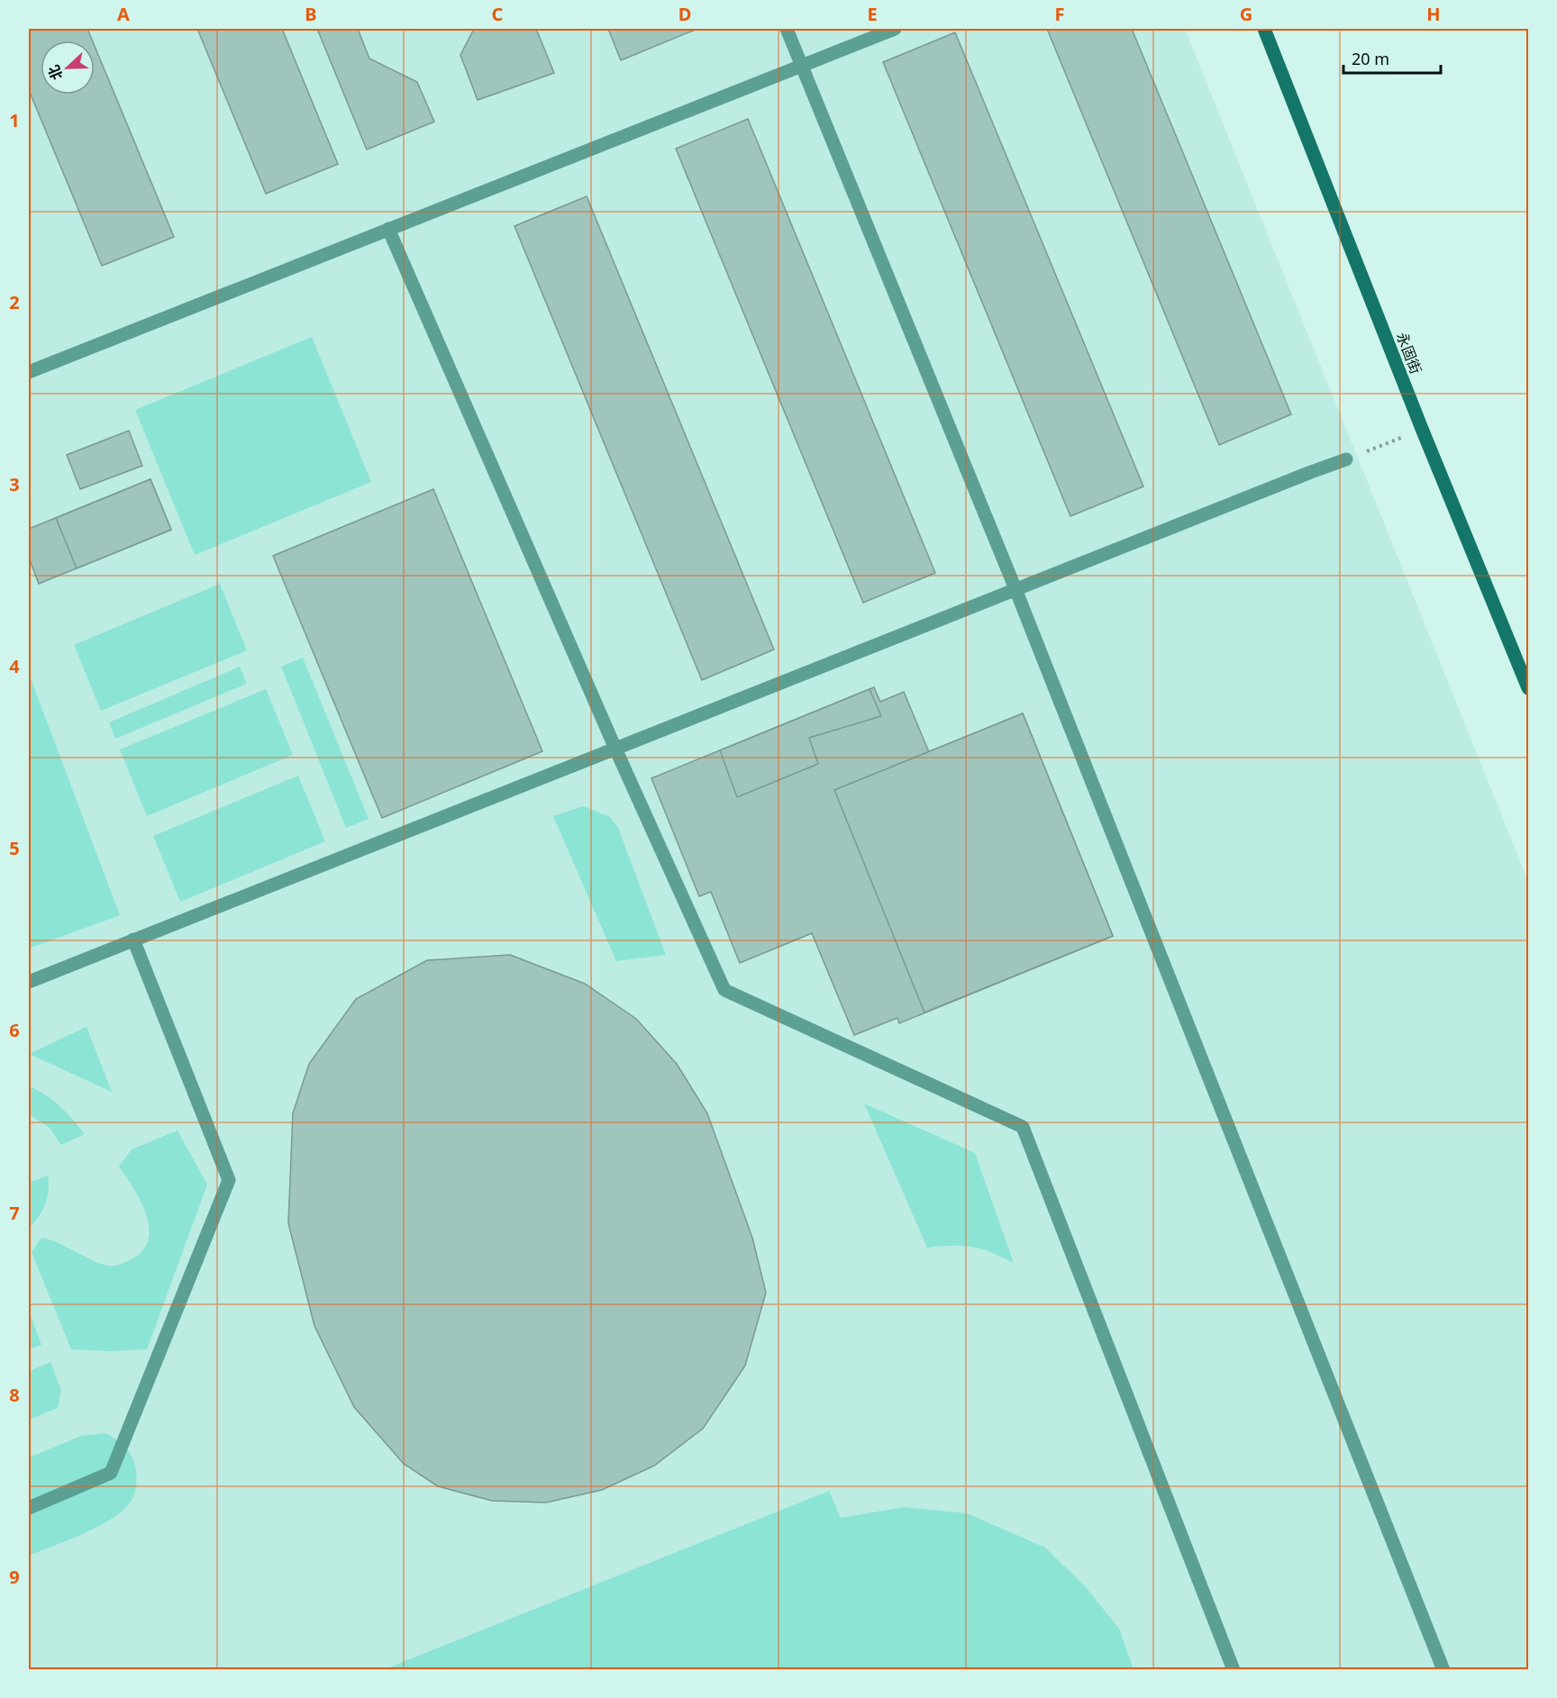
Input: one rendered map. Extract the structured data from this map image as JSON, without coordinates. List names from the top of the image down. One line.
{"streets":{"main road":["永固街"]},"scale_bar":"20 m","north":"left","grid":{"columns":["A","B","C","D","E","F","G","H"],"rows":["1","2","3","4","5","6","7","8","9"]}}
